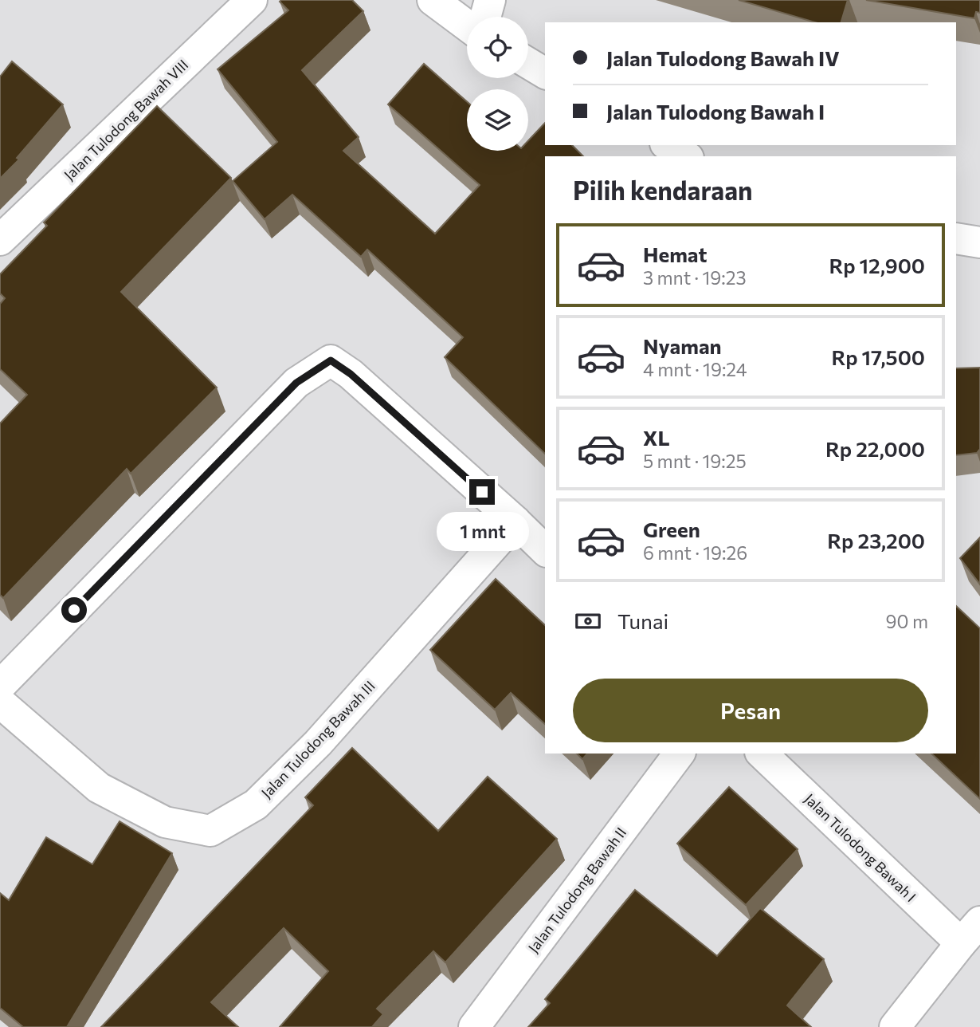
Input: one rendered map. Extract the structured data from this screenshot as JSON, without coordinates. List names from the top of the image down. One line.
{"streets":{"street":["Jalan Tulodong Bawah VIII","Jalan Tulodong Bawah III","Jalan Tulodong Bawah I","Jalan Tulodong Bawah II"]},"page":{"banner":["Jalan Tulodong Bawah IV","Jalan Tulodong Bawah I"],"heading":"Pilih kendaraan","list":[{"name":"Hemat","note":"3 mnt · 19:23","value":"Rp 12,900"},{"name":"Nyaman","note":"4 mnt · 19:24","value":"Rp 17,500"},{"name":"XL","note":"5 mnt · 19:25","value":"Rp 22,000"},{"name":"Green","note":"6 mnt · 19:26","value":"Rp 23,200"}],"bubble":"1 mnt","pay":["Tunai","90 m"],"buttons":"Pesan"}}
